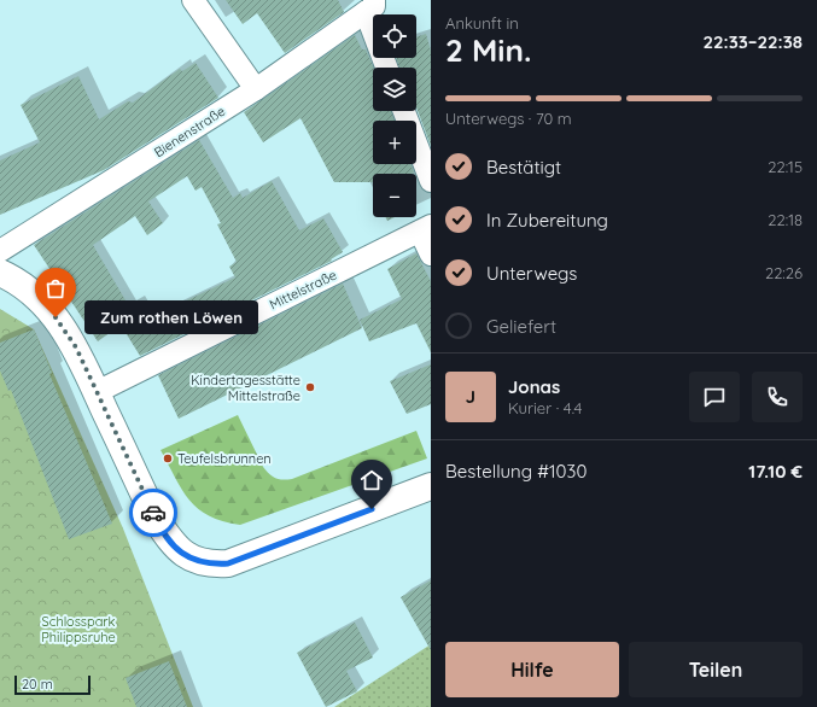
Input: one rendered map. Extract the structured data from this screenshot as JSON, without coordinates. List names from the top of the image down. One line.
{"streets":{"street":["Bienenstraße","Mittelstraße"]},"parks":["Schlosspark Philippsruhe"],"places":["Zum rothen Löwen","Kindertagesstätte Mittelstraße","Teufelsbrunnen"],"scale_bar":"20 m","page":{"heading":["2 Min.","Ankunft in","22:33–22:38"],"panel":["Jonas","Kurier · 4.4","Bestellung #1030","17.10 €"],"map_buttons":["+","−"],"bar":"Unterwegs · 70 m","list":[["Bestätigt","22:15"],["In Zubereitung","22:18"],["Unterwegs","22:26"],"Geliefert"],"bubble":"Zum rothen Löwen","round":"J","buttons":["Hilfe","Teilen"],"scale":"20 m"}}
